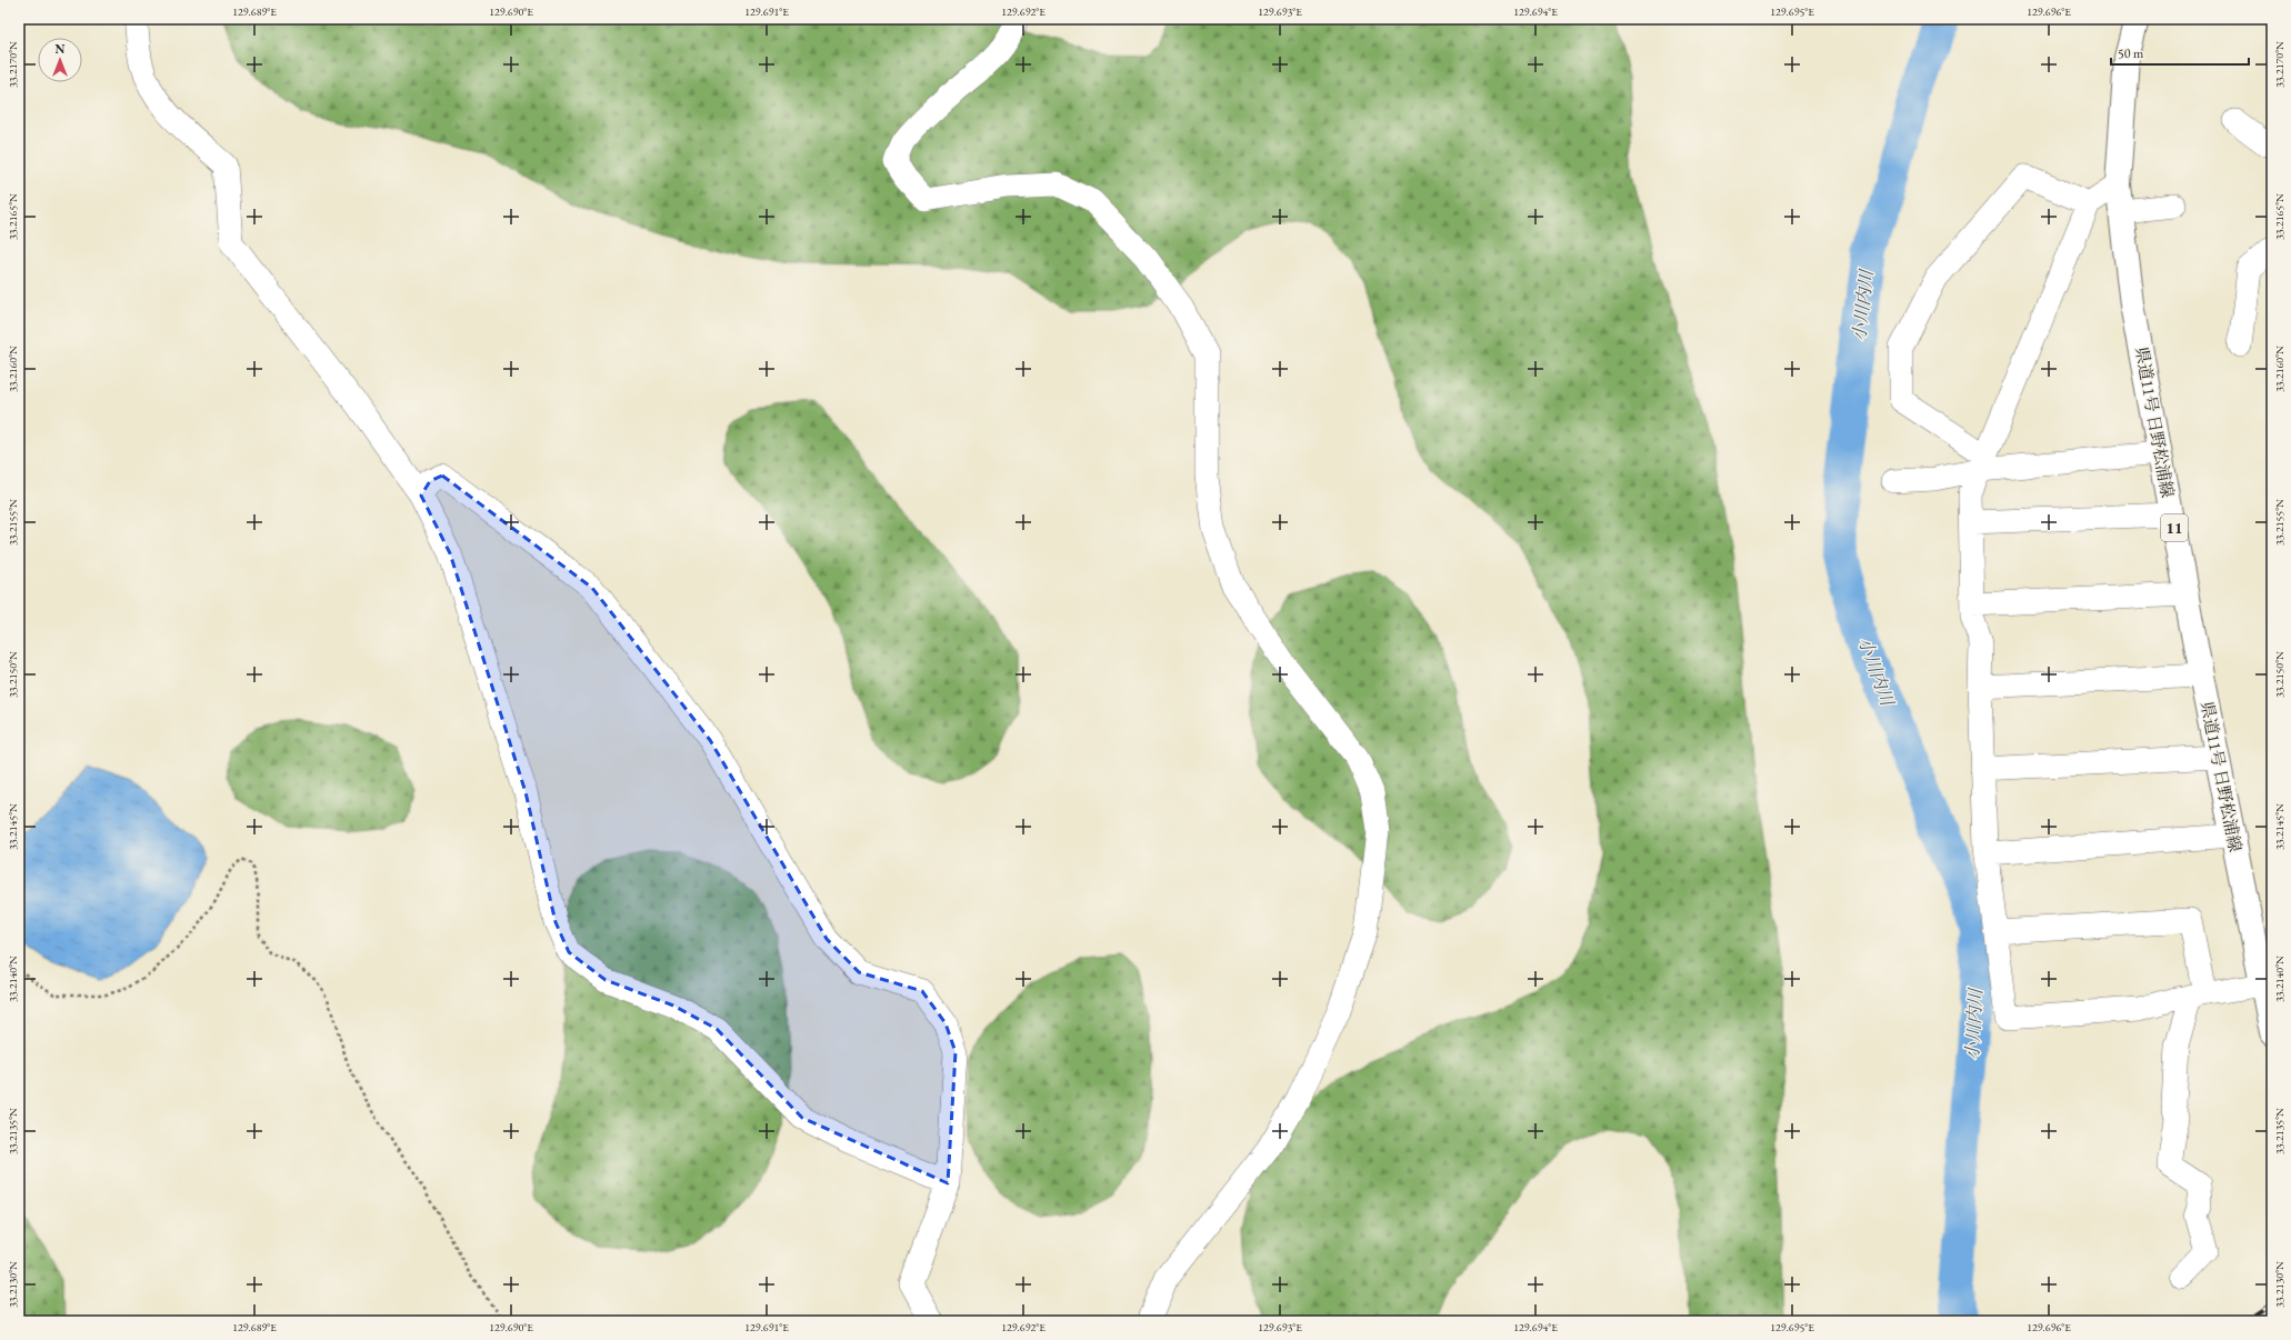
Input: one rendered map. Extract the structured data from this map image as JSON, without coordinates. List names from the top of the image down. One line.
{"streets":{"main road":["県道11号 日野松浦線","11"]},"water":["小川内川"],"scale_bar":"50 m","north":"top","coordinates":["129.689°E","129.690°E","129.691°E","129.692°E","129.693°E","129.694°E","129.695°E","129.696°E","33.2170°N","33.2165°N","33.2160°N","33.2155°N","33.2150°N","33.2145°N","33.2140°N","33.2135°N","33.2130°N"]}
